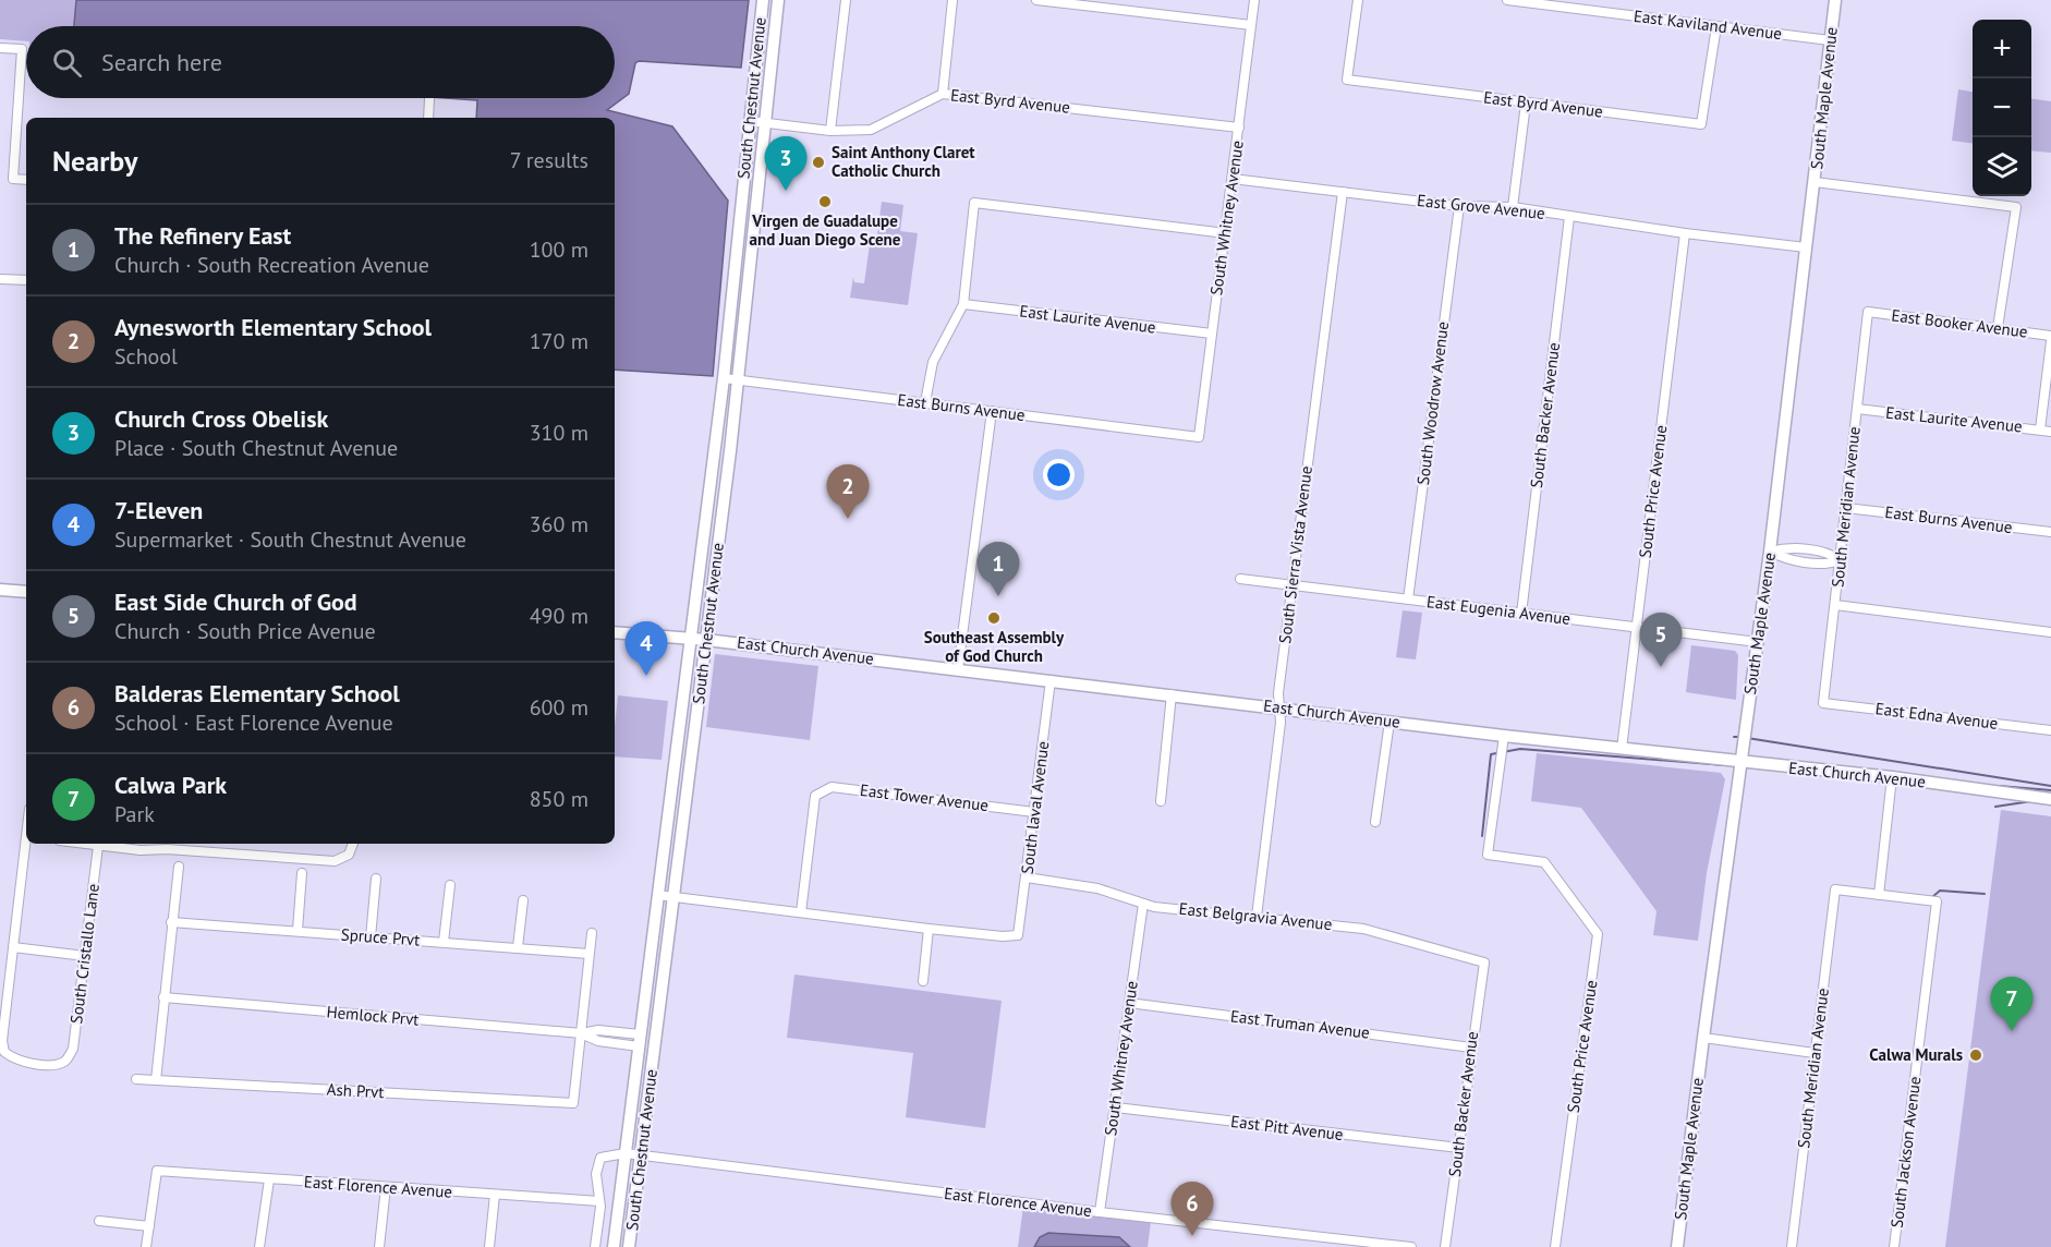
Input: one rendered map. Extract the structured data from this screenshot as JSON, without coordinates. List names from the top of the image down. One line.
{"streets":{"main road":["South Chestnut Avenue","South Maple Avenue","East Church Avenue"],"street":["East Kaviland Avenue","East Byrd Avenue","East Grove Avenue","South Whitney Avenue","East Laurite Avenue","East Booker Avenue","South Woodrow Avenue","East Burns Avenue","South Backer Avenue","South Price Avenue","South Meridian Avenue","South Sierra Vista Avenue","East Eugenia Avenue","East Edna Avenue","East Tower Avenue","South laval Avenue","East Belgravia Avenue","Spruce Prvt","South Cristallo Lane","Hemlock Prvt","East Truman Avenue","Ash Prvt","East Pitt Avenue","South Jackson Avenue","East Florence Avenue"]},"crossings":[["East Kaviland Avenue","South Maple Avenue"],["East Kaviland Avenue","East Byrd Avenue"],["South Chestnut Avenue","East Byrd Avenue"],["South Chestnut Avenue","East Burns Avenue"],["South Chestnut Avenue","East Church Avenue"],["South Chestnut Avenue","Hemlock Prvt"],["South Chestnut Avenue","East Florence Avenue"],["South Maple Avenue","East Grove Avenue"],["South Maple Avenue","East Eugenia Avenue"],["South Maple Avenue","East Church Avenue"],["East Byrd Avenue","South Whitney Avenue"],["East Grove Avenue","South Whitney Avenue"],["East Grove Avenue","South Woodrow Avenue"],["East Grove Avenue","South Backer Avenue"],["East Grove Avenue","South Price Avenue"],["East Grove Avenue","South Sierra Vista Avenue"],["South Whitney Avenue","East Laurite Avenue"],["South Whitney Avenue","East Burns Avenue"],["South Whitney Avenue","East Belgravia Avenue"],["South Whitney Avenue","East Truman Avenue"],["South Whitney Avenue","East Pitt Avenue"],["South Whitney Avenue","East Florence Avenue"],["East Laurite Avenue","South Meridian Avenue"],["East Booker Avenue","South Meridian Avenue"],["South Woodrow Avenue","East Eugenia Avenue"],["East Burns Avenue","South Meridian Avenue"],["South Backer Avenue","East Eugenia Avenue"],["South Backer Avenue","East Belgravia Avenue"],["South Backer Avenue","East Truman Avenue"],["South Backer Avenue","East Pitt Avenue"],["South Price Avenue","East Eugenia Avenue"],["South Price Avenue","East Church Avenue"],["South Meridian Avenue","East Edna Avenue"],["South Meridian Avenue","South Jackson Avenue"],["South Sierra Vista Avenue","East Eugenia Avenue"],["South Sierra Vista Avenue","East Church Avenue"],["South Sierra Vista Avenue","East Belgravia Avenue"],["East Church Avenue","South laval Avenue"],["East Tower Avenue","South laval Avenue"],["South laval Avenue","East Belgravia Avenue"],["Hemlock Prvt","Ash Prvt"]],"places":["Saint Anthony Claret Catholic Church","Virgen de Guadalupe and Juan Diego Scene","Southeast Assembly of God Church","Calwa Murals"],"page":{"map_buttons":["+","−"],"search":"Search here","heading":["Nearby","7 results"],"pins":["3","2","1","5","4","7","6"],"list":[{"mark":"1","name":"The Refinery East","note":"Church · South Recreation Avenue","value":"100 m"},{"mark":"2","name":"Aynesworth Elementary School","note":"School","value":"170 m"},{"mark":"3","name":"Church Cross Obelisk","note":"Place · South Chestnut Avenue","value":"310 m"},{"mark":"4","name":"7-Eleven","note":"Supermarket · South Chestnut Avenue","value":"360 m"},{"mark":"5","name":"East Side Church of God","note":"Church · South Price Avenue","value":"490 m"},{"mark":"6","name":"Balderas Elementary School","note":"School · East Florence Avenue","value":"600 m"},{"mark":"7","name":"Calwa Park","note":"Park","value":"850 m"}]}}
